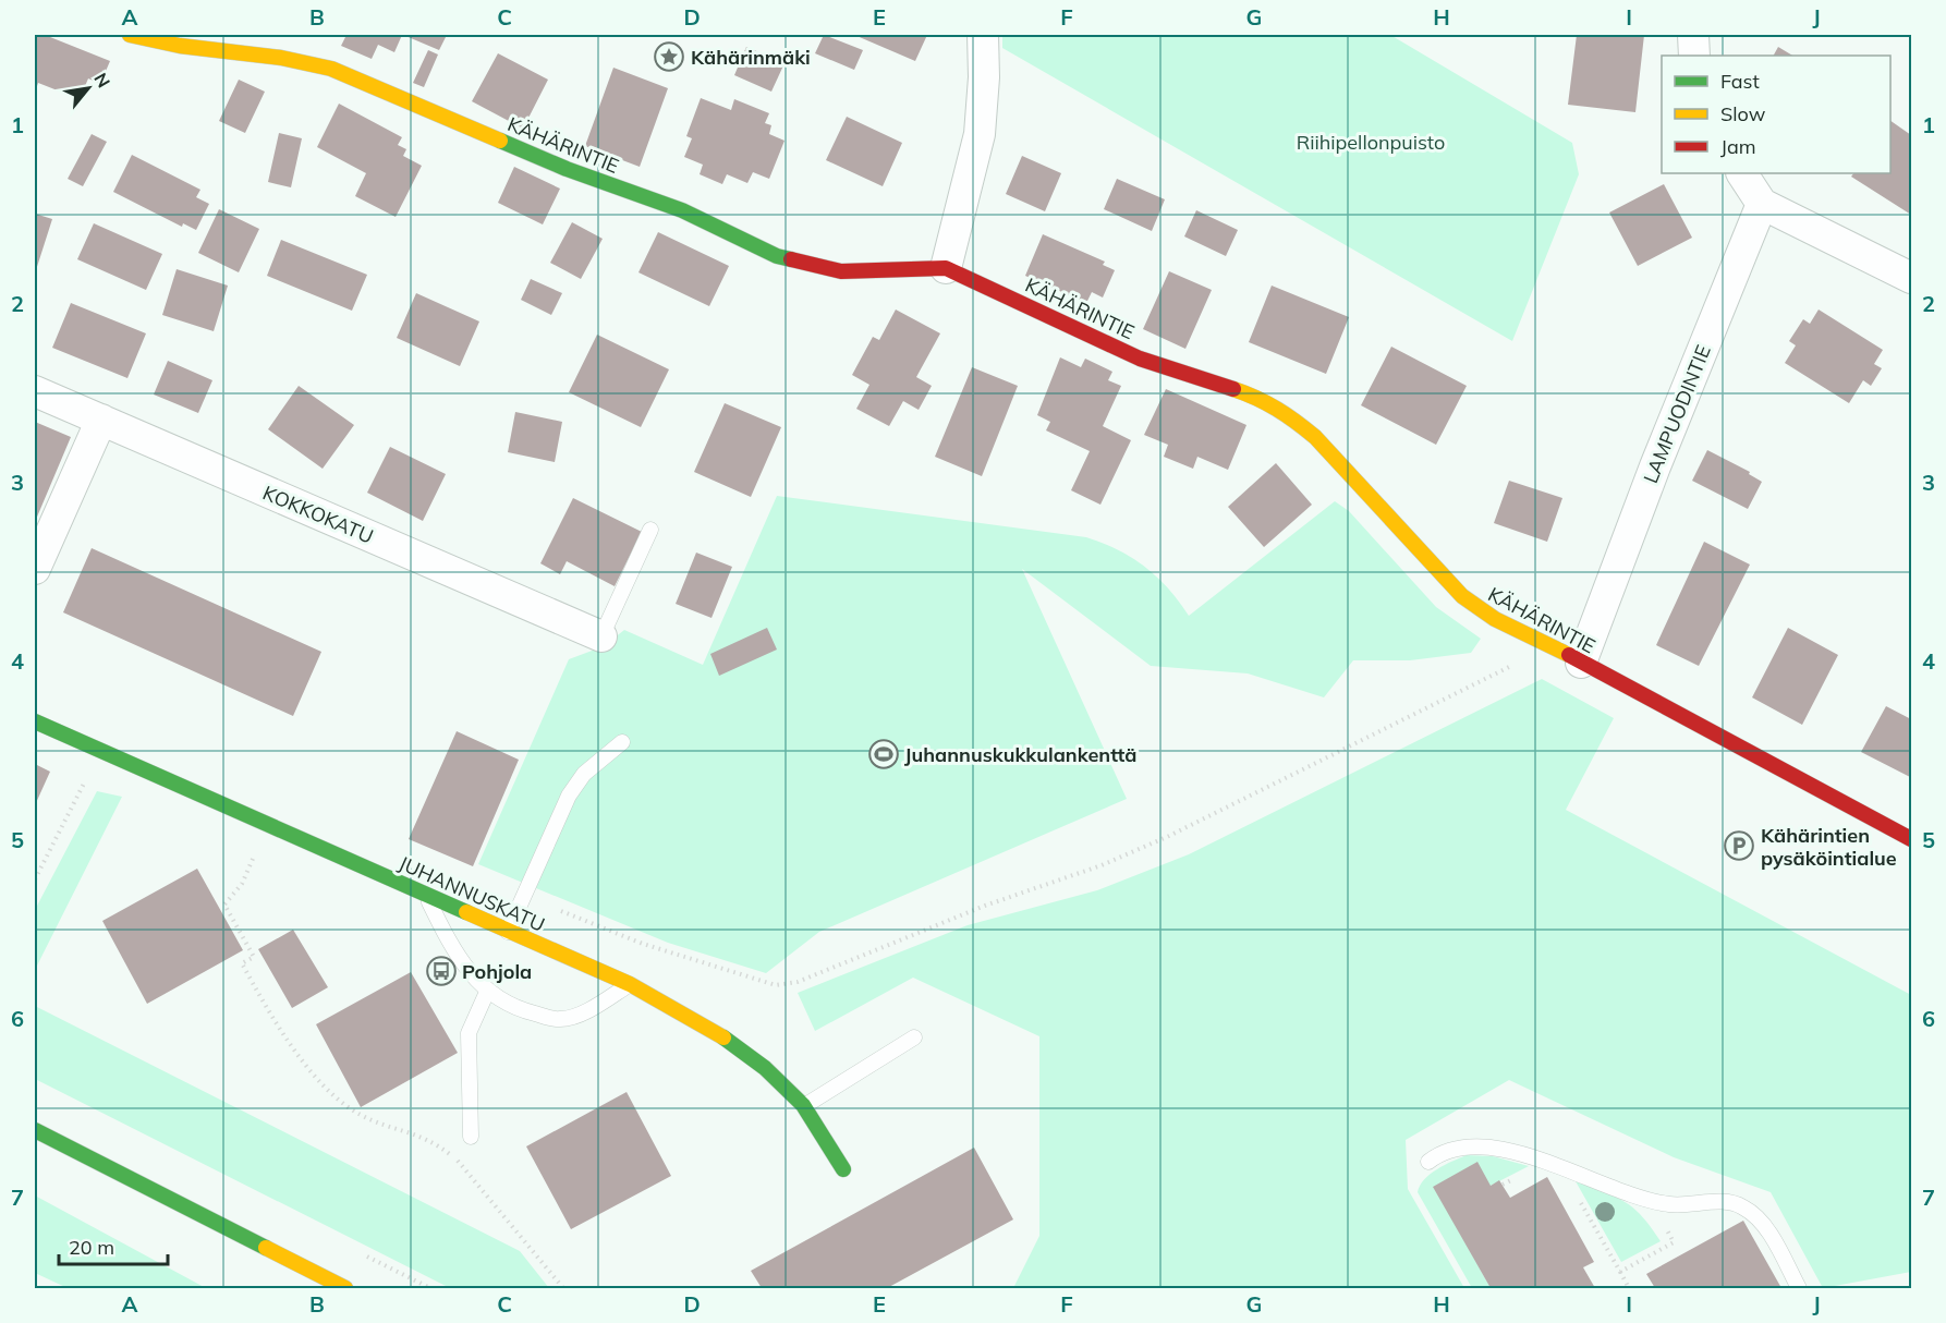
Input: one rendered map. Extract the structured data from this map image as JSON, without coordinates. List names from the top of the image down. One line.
{"streets":{"street":["KÄHÄRINTIE","LAMPUODINTIE","KOKKOKATU","JUHANNUSKATU"]},"crossings":[["KÄHÄRINTIE","LAMPUODINTIE"]],"parks":["Riihipellonpuisto"],"places":{"place":["Kähärinmäki"],"sports":["Juhannuskukkulankenttä"],"parking":["Kähärintien pysäköintialue"],"bus stop":["Pohjola"]},"legend":["Fast","Slow","Jam"],"scale_bar":"20 m","north":"top right","grid":{"columns":["A","B","C","D","E","F","G","H","I","J"],"rows":["1","2","3","4","5","6","7"]}}
